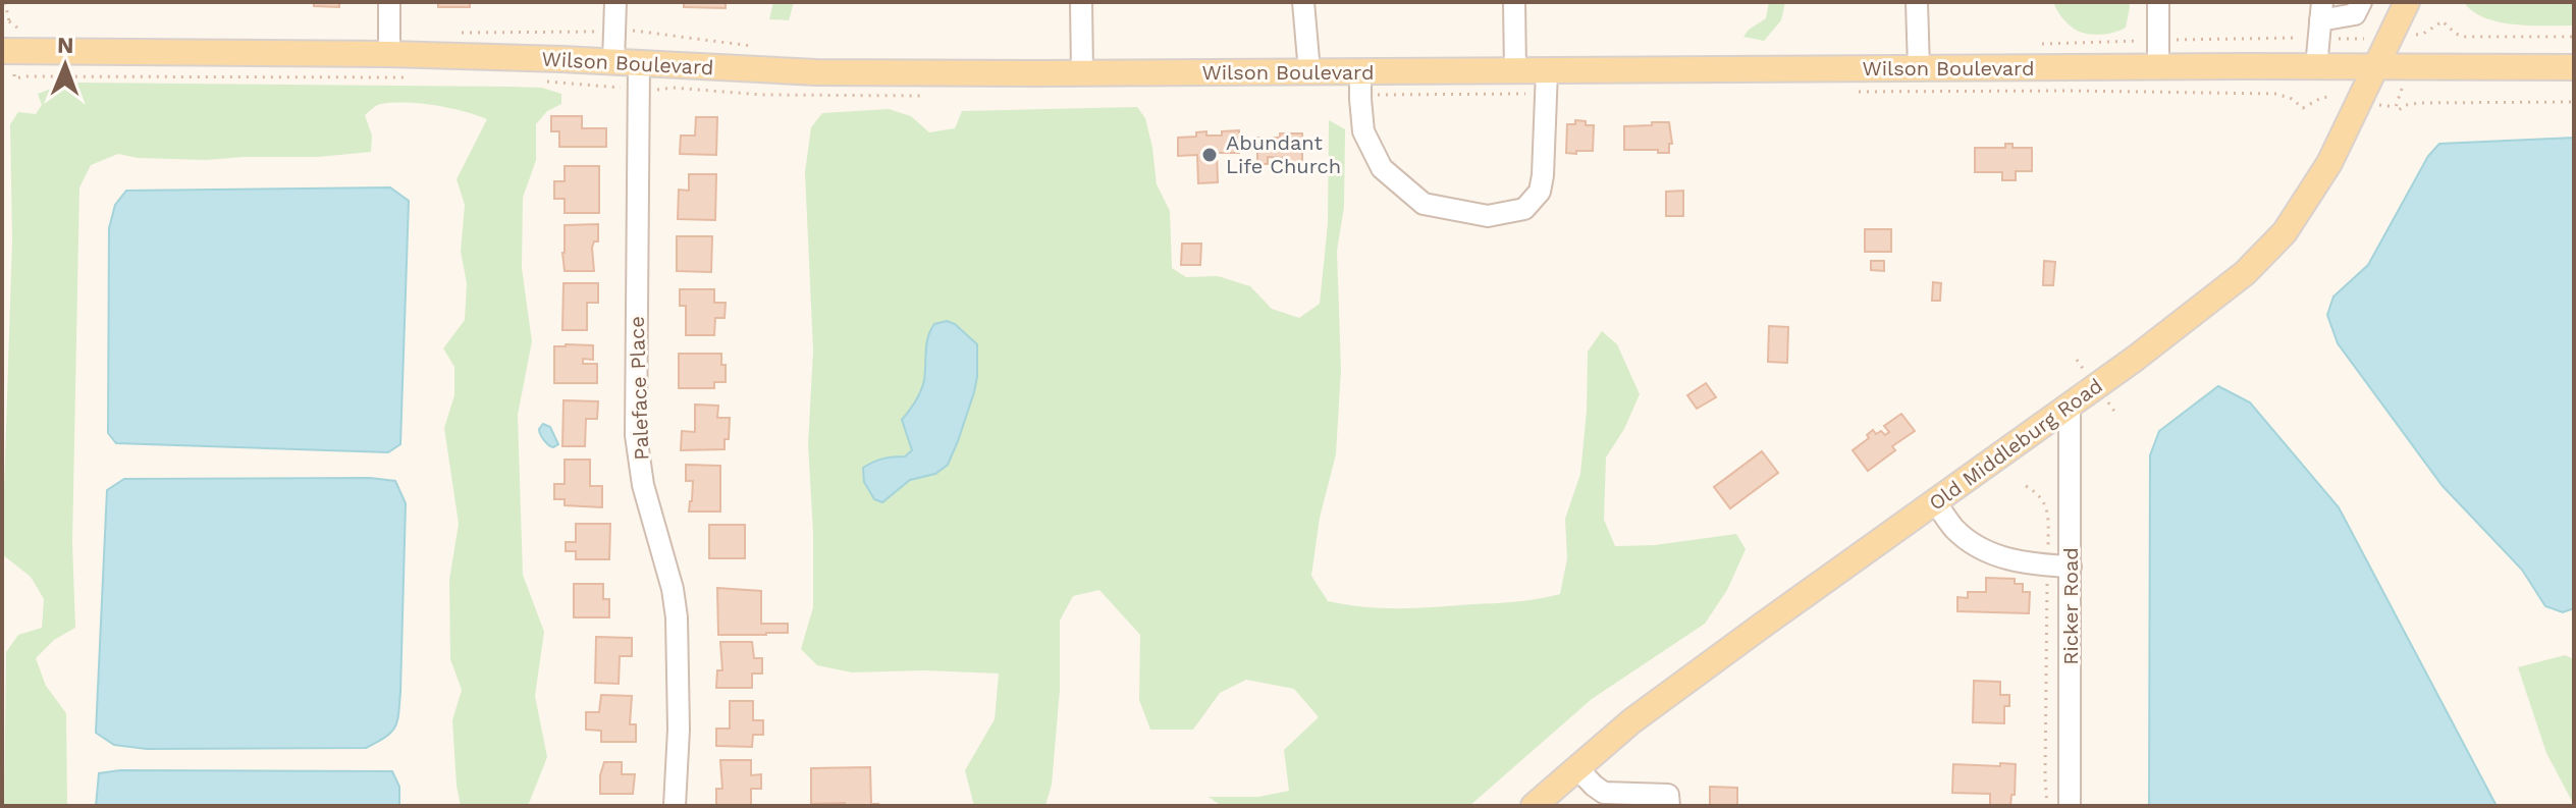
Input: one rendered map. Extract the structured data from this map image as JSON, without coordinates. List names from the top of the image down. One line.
{"streets":{"main road":["Wilson Boulevard","Old Middleburg Road"],"street":["Paleface Place","Ricker Road"]},"crossings":[["Wilson Boulevard","Paleface Place"],["Wilson Boulevard","Old Middleburg Road"],["Old Middleburg Road","Ricker Road"]],"places":["Abundant Life Church"],"north":"top"}
